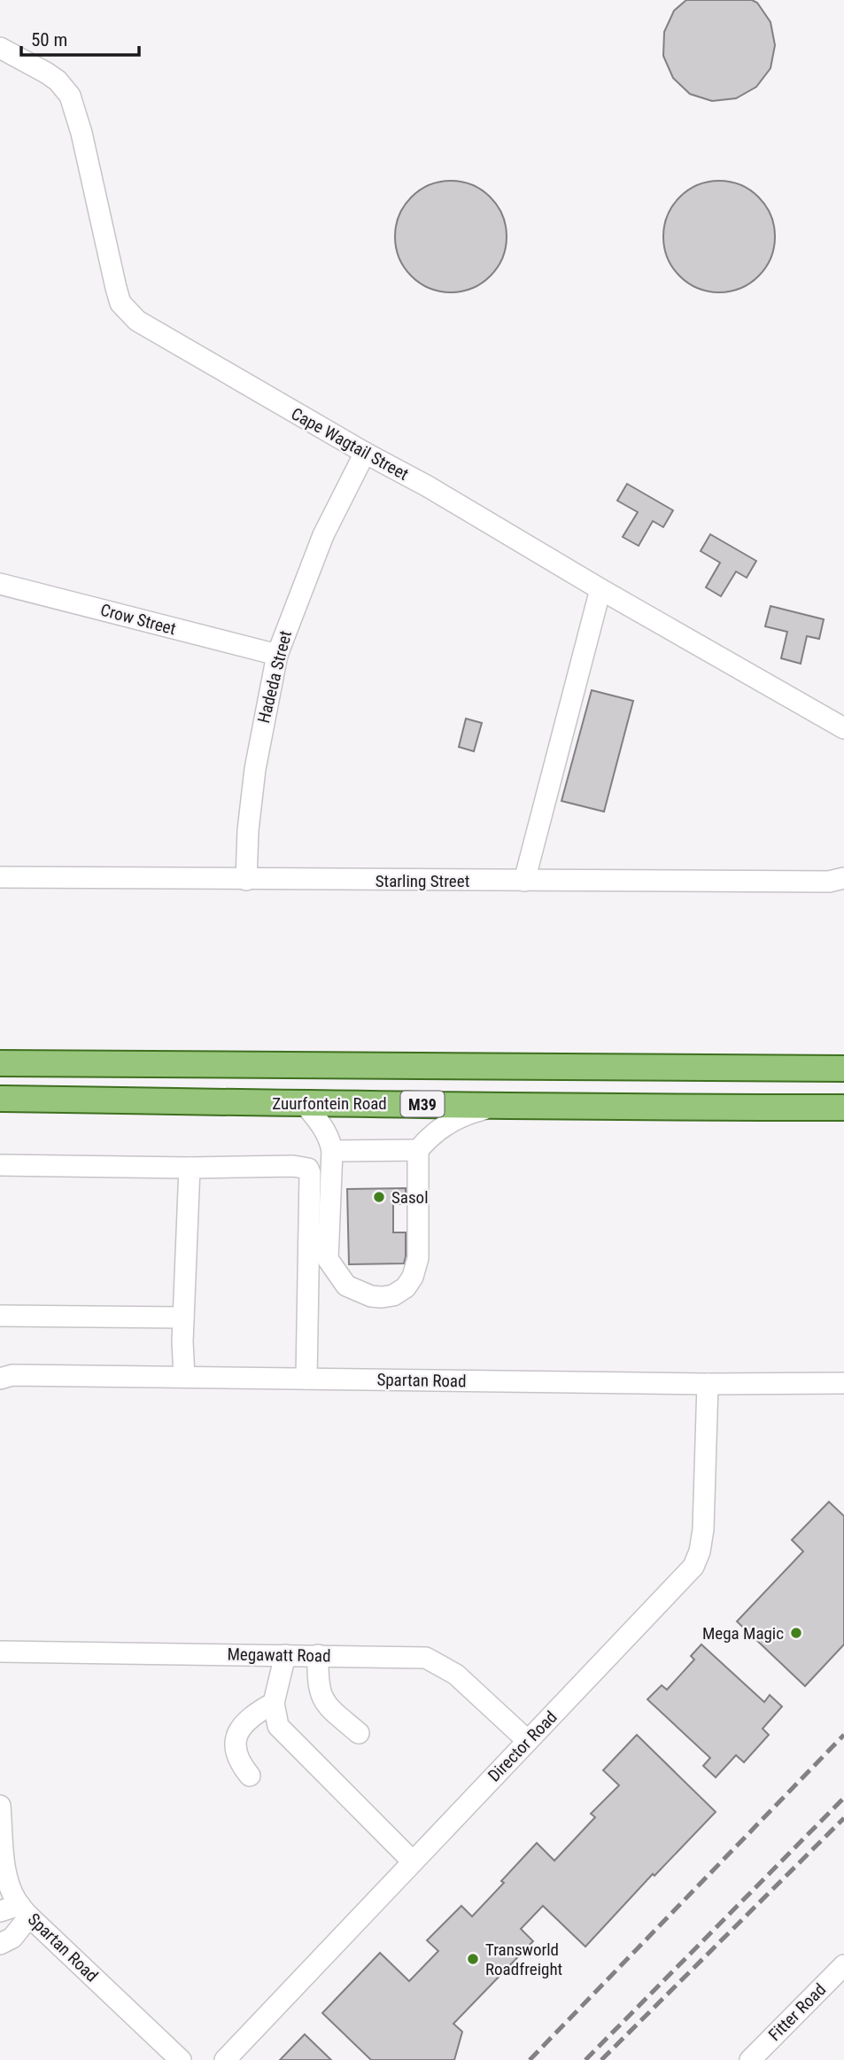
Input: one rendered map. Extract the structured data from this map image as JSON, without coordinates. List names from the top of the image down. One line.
{"streets":{"main road":["Zuurfontein Road","M39"],"street":["Cape Wagtail Street","Crow Street","Hadeda Street","Starling Street","Spartan Road","Megawatt Road","Director Road","Fitter Road"]},"crossings":[["Cape Wagtail Street","Hadeda Street"],["Crow Street","Hadeda Street"],["Hadeda Street","Starling Street"],["Spartan Road","Director Road"],["Megawatt Road","Director Road"]],"places":["Sasol","Mega Magic","Transworld Roadfreight"],"scale_bar":"50 m"}
